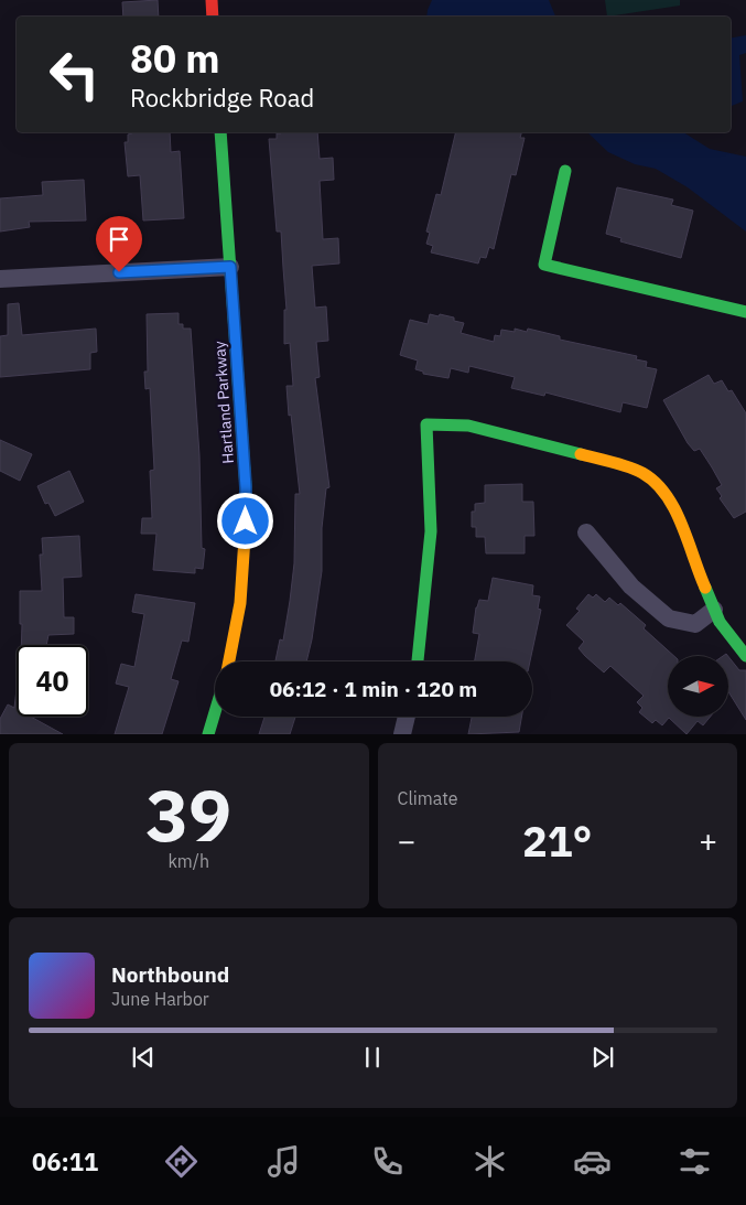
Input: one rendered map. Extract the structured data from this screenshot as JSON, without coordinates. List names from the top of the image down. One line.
{"streets":{"street":["Hartland Parkway"]},"north":"right","page":{"turn":["80 m","Rockbridge Road"],"limit":"40","trip":"06:12 · 1 min · 120 m","tile":[["39","km/h"],"Climate"],"heat":["−","21°","+"],"song":["Northbound","June Harbor"],"tabs":"06:11"}}
